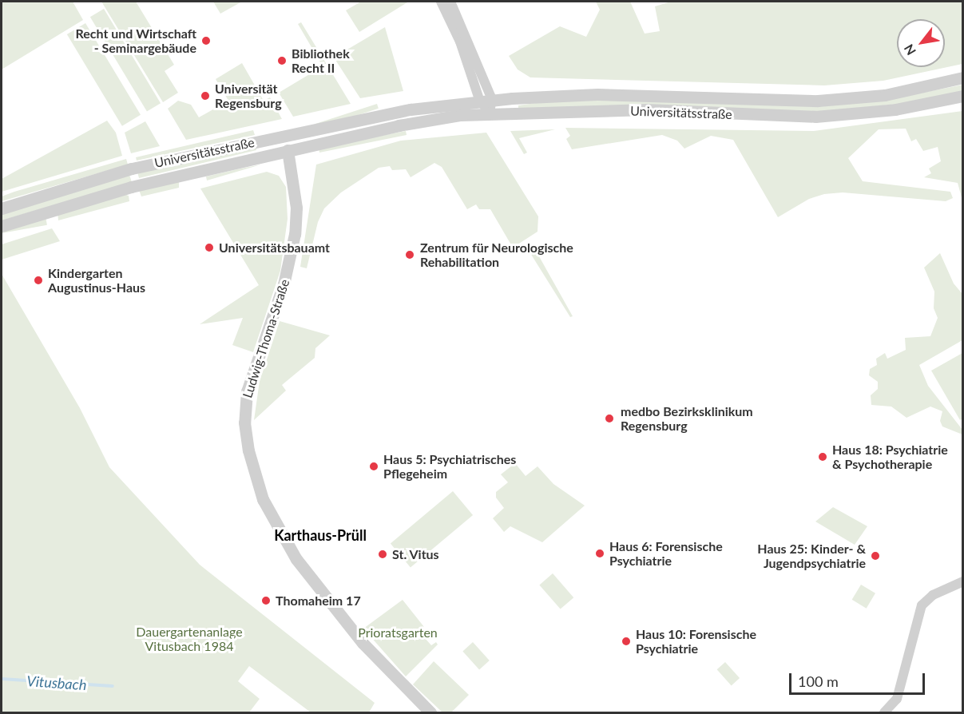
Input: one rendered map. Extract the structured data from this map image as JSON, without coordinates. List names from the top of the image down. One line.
{"streets":{"street":["Universitätsstraße","Ludwig-Thoma-Straße"]},"crossings":[["Universitätsstraße","Ludwig-Thoma-Straße"]],"districts":["Karthaus-Prüll"],"water":["Vitusbach"],"parks":["Dauergartenanlage Vitusbach 1984","Prioratsgarten"],"places":["Recht und Wirtschaft - Seminargebäude","Bibliothek Recht II","Universität Regensburg","Universitätsbauamt","Zentrum für Neurologische Rehabilitation","Kindergarten Augustinus-Haus","medbo Bezirksklinikum Regensburg","Haus 18: Psychiatrie & Psychotherapie","Haus 5: Psychiatrisches Pflegeheim","Haus 6: Forensische Psychiatrie","St. Vitus","Haus 25: Kinder- & Jugendpsychiatrie","Thomaheim 17","Haus 10: Forensische Psychiatrie"],"scale_bar":"100 m","north":"bottom left"}
